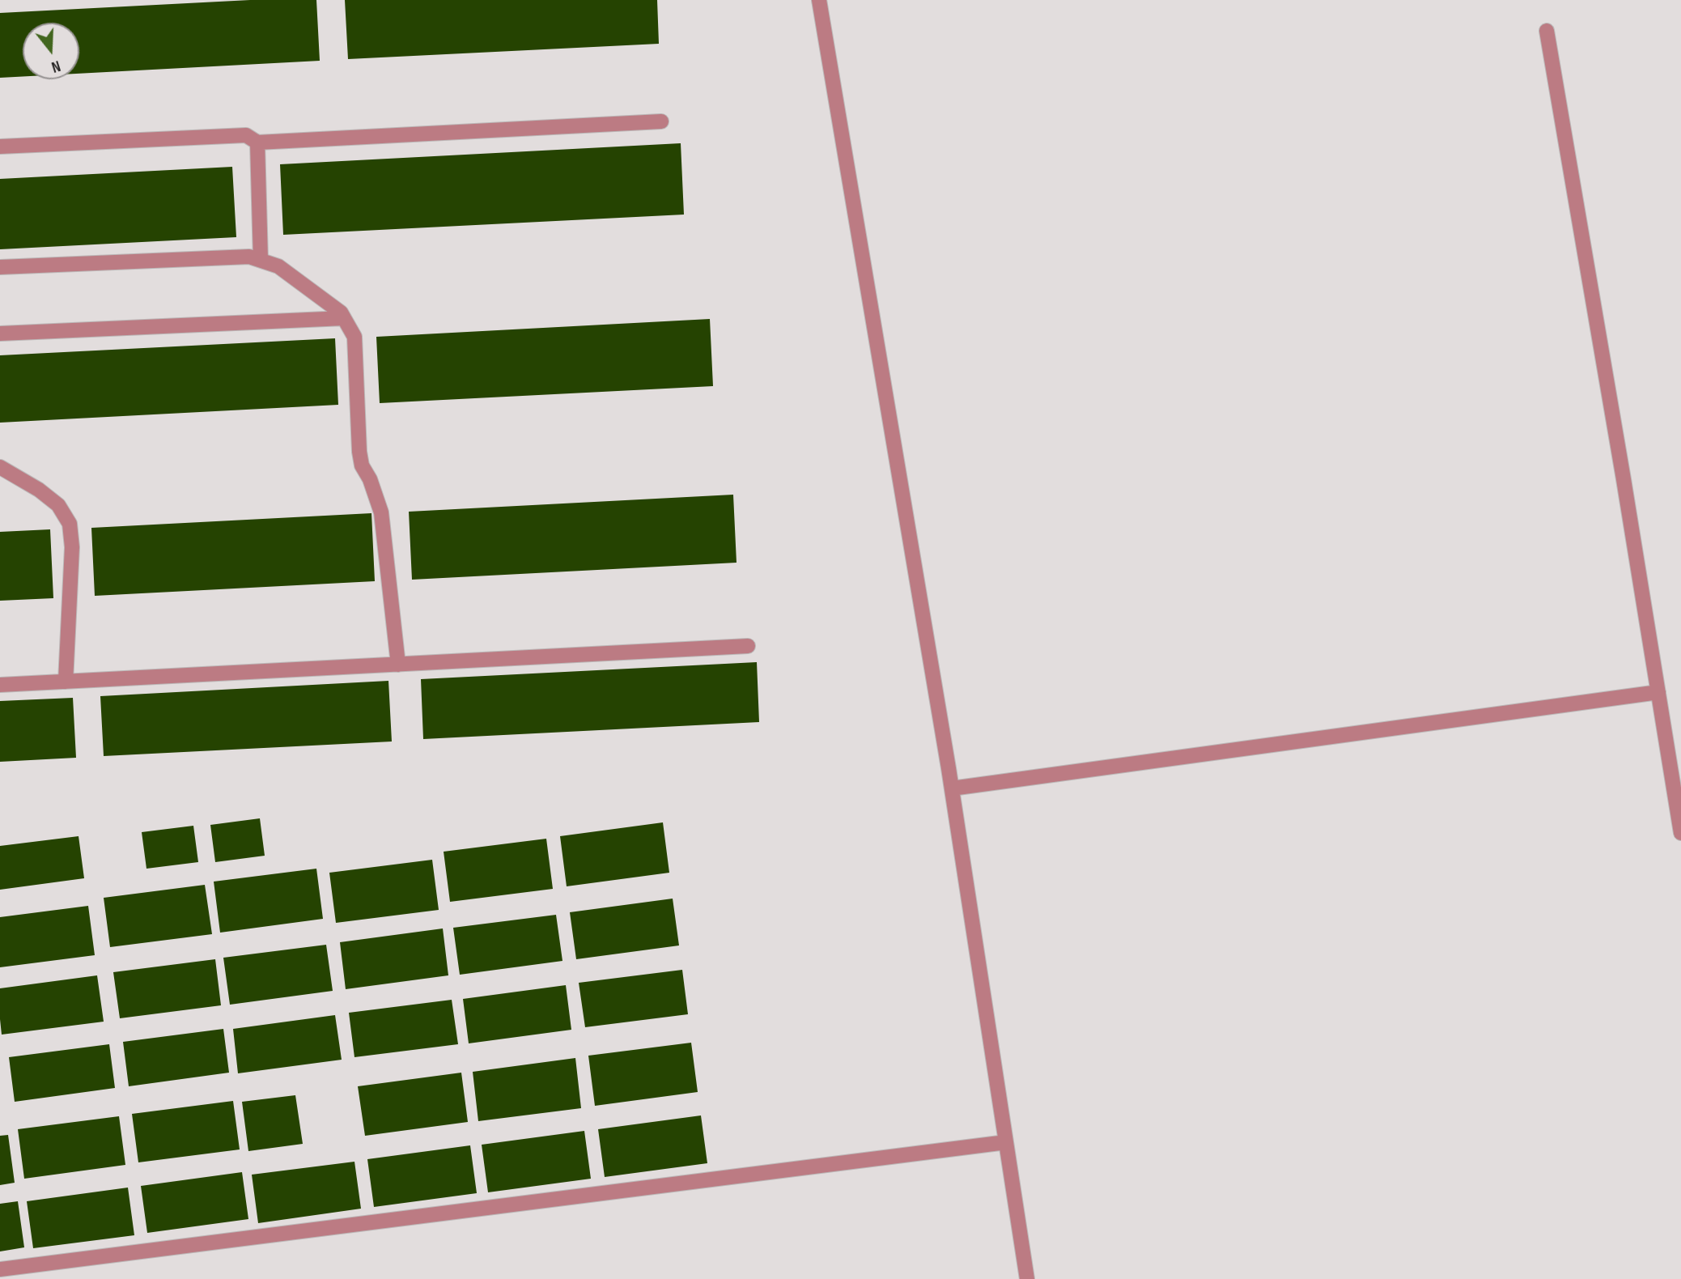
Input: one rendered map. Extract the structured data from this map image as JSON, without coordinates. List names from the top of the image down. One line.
{"north":"bottom"}
